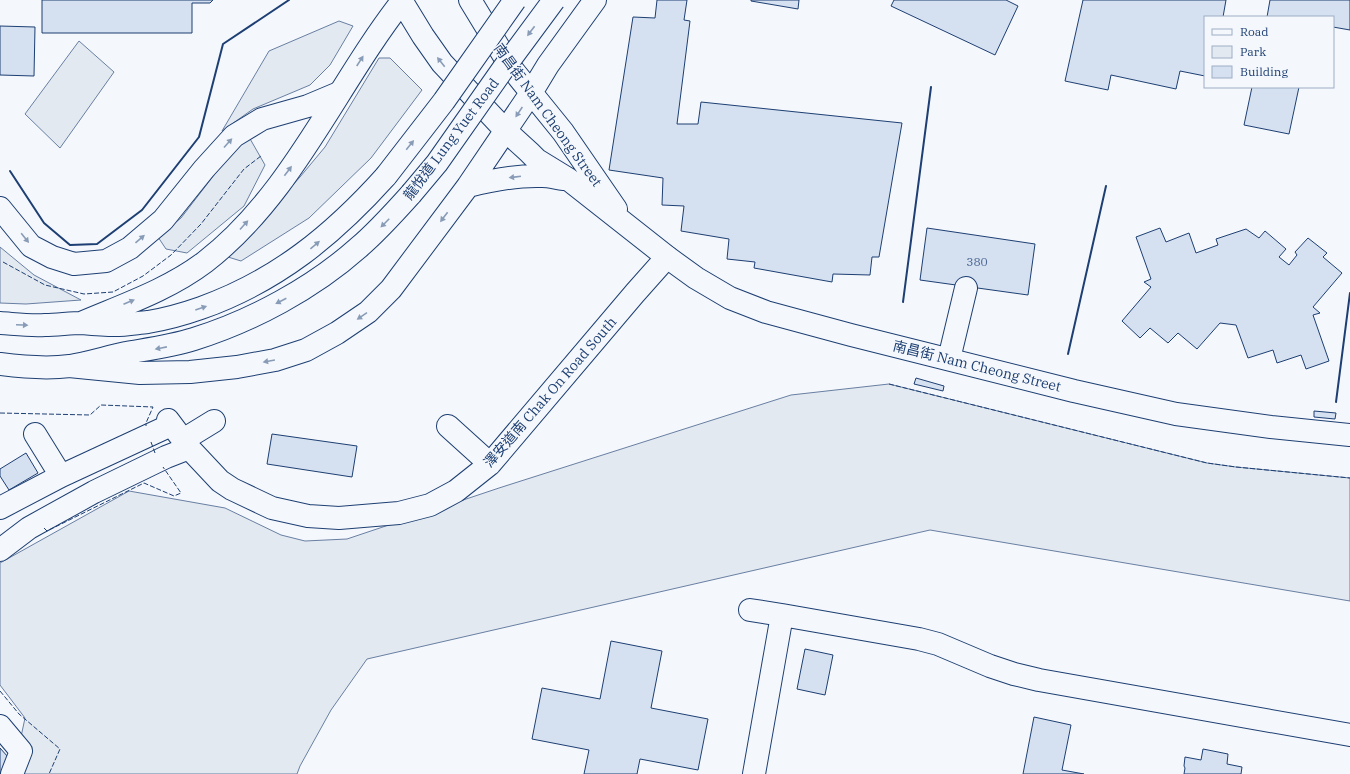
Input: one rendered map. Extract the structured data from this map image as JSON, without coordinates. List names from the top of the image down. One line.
{"streets":{"main road":["南昌街 Nam Cheong Street","龍悅道 Lung Yuet Road","澤安道南 Chak On Road South"]},"crossings":[["南昌街 Nam Cheong Street","龍悅道 Lung Yuet Road"],["南昌街 Nam Cheong Street","澤安道南 Chak On Road South"]],"house_numbers":["380"],"legend":["Road","Park","Building"]}
